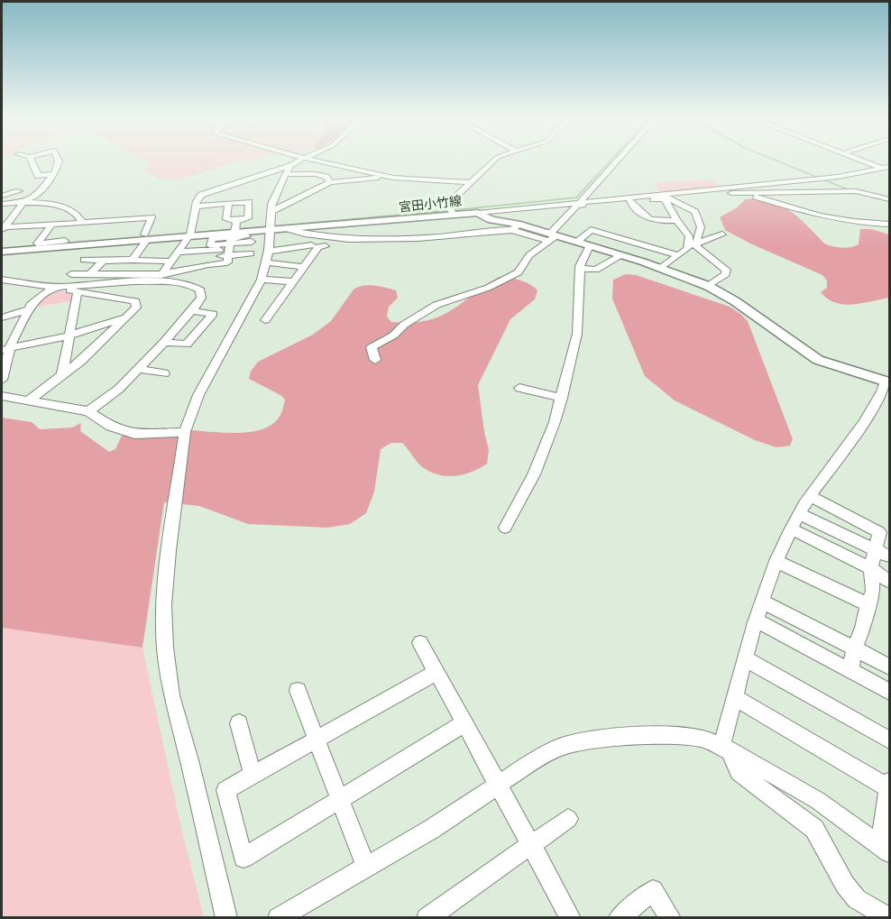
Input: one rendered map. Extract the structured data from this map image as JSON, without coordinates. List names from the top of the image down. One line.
{"streets":{"main road":["宮田小竹線"]}}
